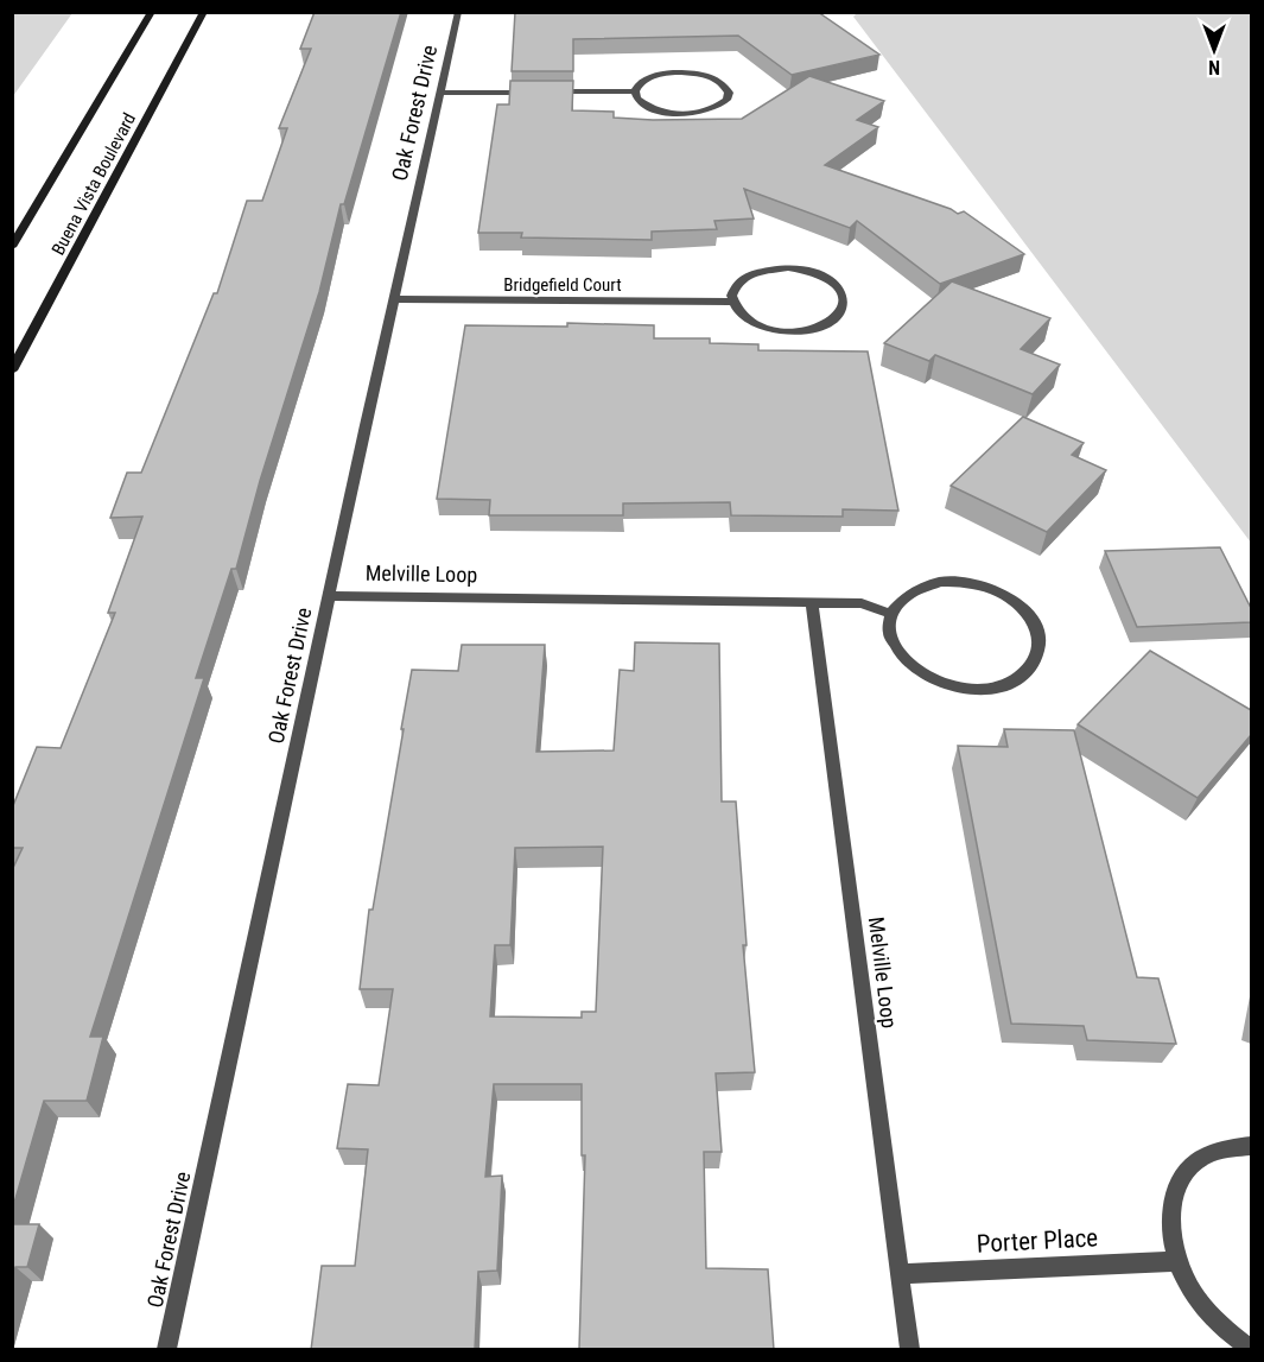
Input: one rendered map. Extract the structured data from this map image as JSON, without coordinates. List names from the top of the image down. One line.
{"streets":{"main road":["Buena Vista Boulevard"],"street":["Oak Forest Drive","Bridgefield Court","Melville Loop","Porter Place"]},"crossings":[["Oak Forest Drive","Bridgefield Court"],["Oak Forest Drive","Melville Loop"],["Melville Loop","Porter Place"]],"north":"bottom"}
